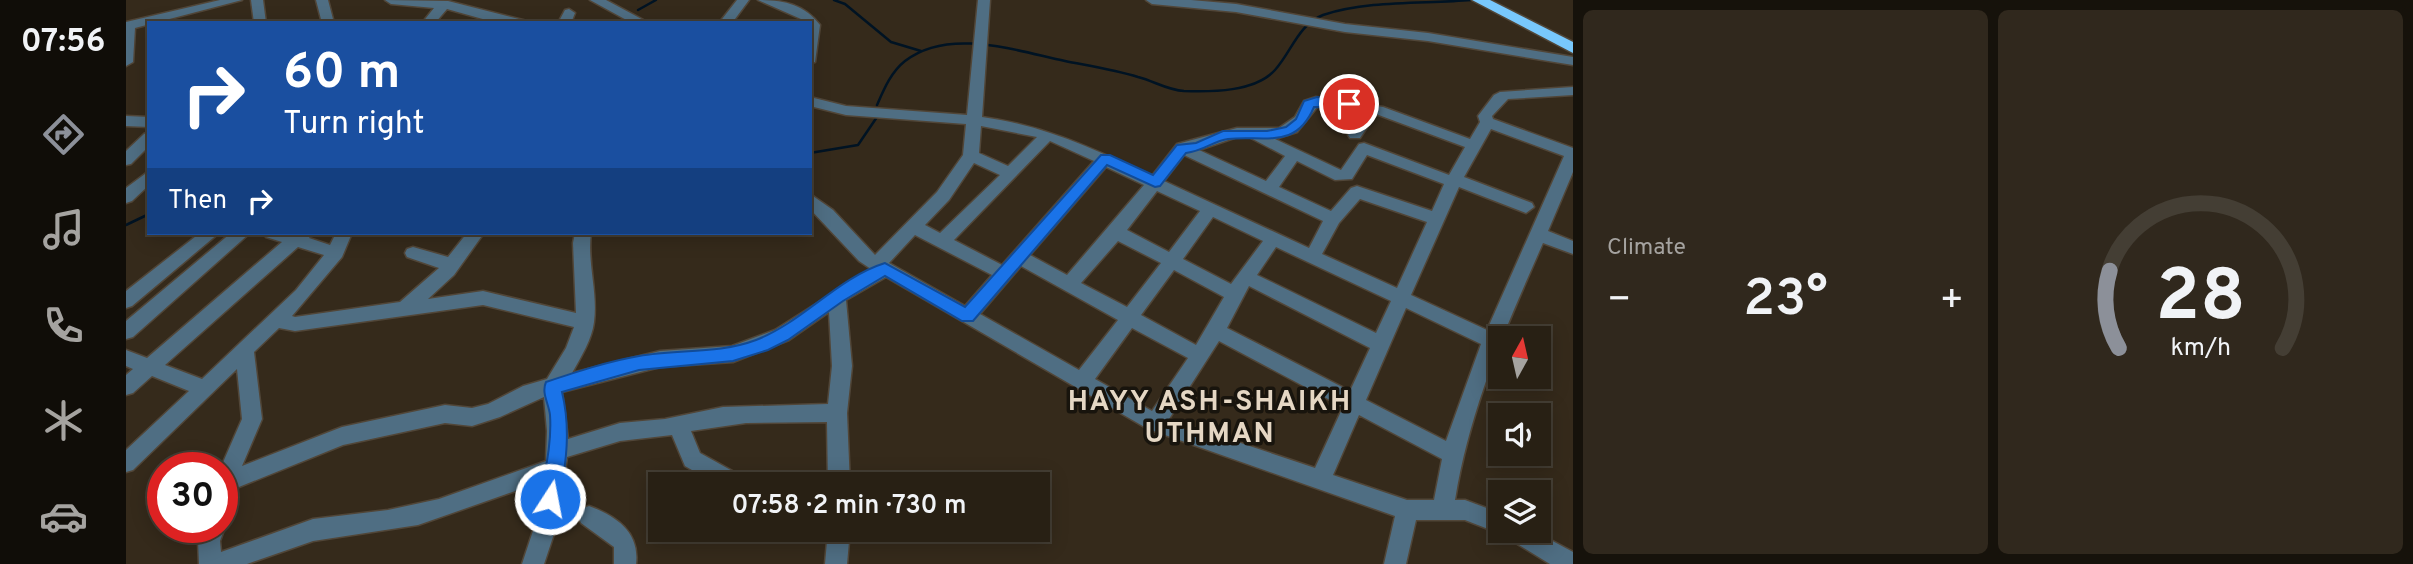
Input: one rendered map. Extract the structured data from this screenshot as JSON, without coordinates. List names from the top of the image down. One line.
{"districts":["HAYY ASH-SHAIKH UTHMAN"],"north":"top","page":{"tabs":"07:56","tile":"Climate","turn":["60 m","Turn right"],"then":"Then","heat":["−","23°","+"],"limit":"30","trip":"07:58 · 2 min · 730 m","gauge":["28","km/h"]}}
